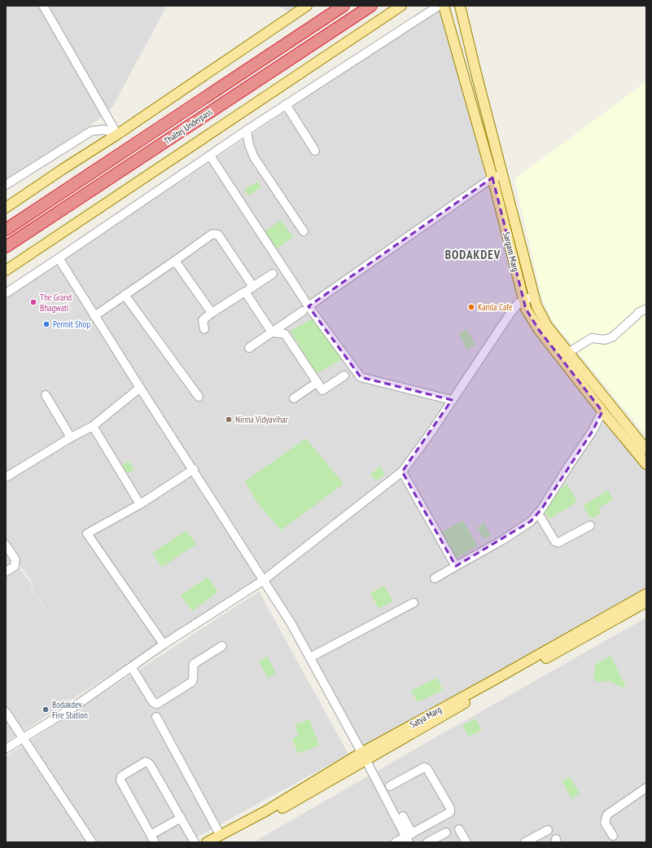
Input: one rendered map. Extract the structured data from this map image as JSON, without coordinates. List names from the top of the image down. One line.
{"streets":{"highway":["Thaltej Underpass"],"main road":["Sargam Marg","Satya Marg"]},"districts":["BODAKDEV"],"places":["The Grand Bhagwati","Kamla Cafe","Permit Shop","Nirma Vidyavihar","Bodakdev Fire Station"]}
